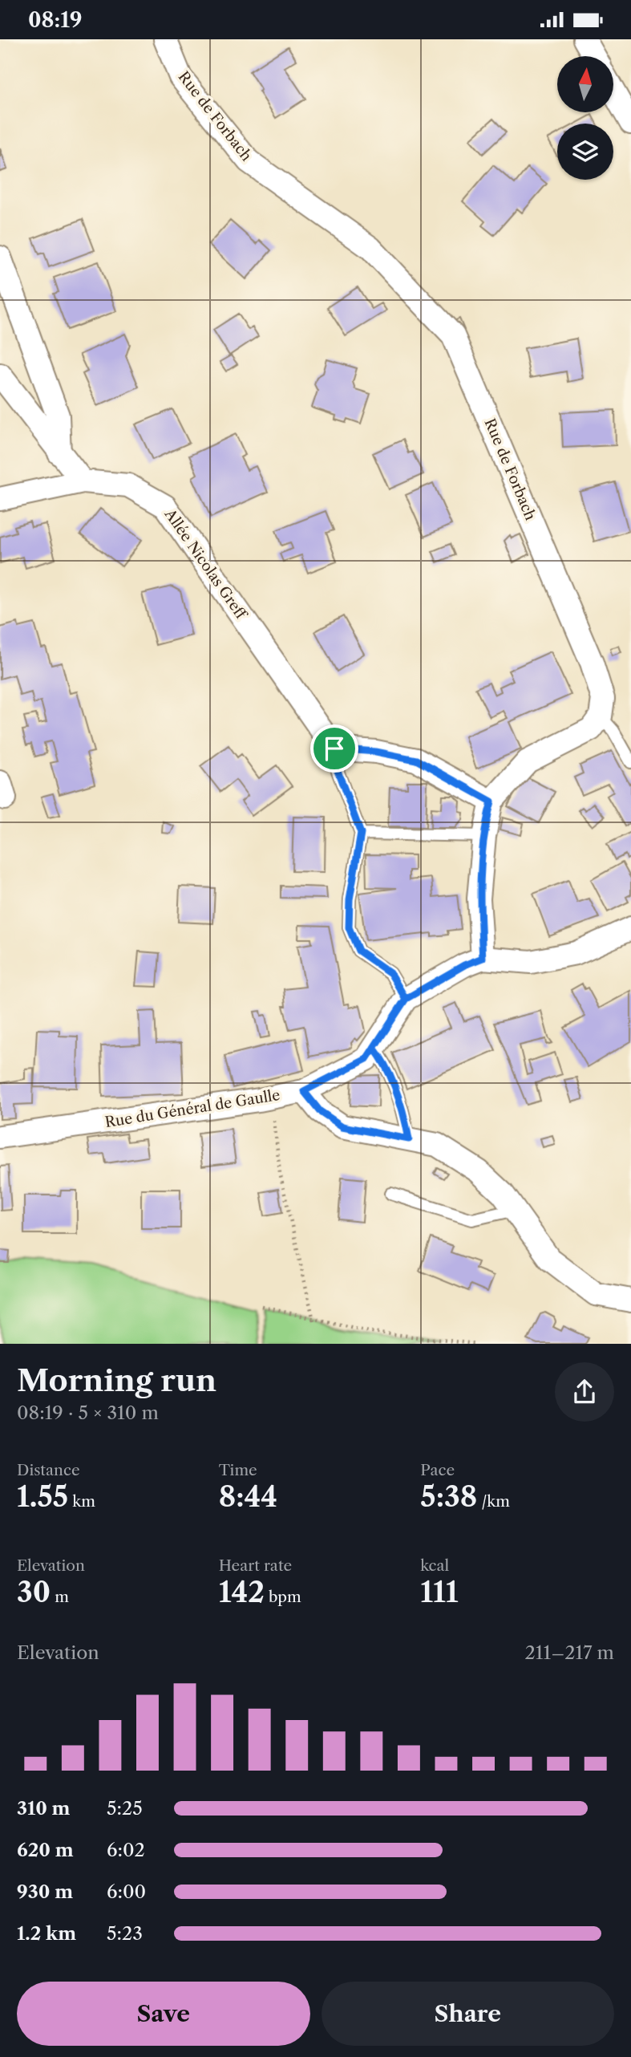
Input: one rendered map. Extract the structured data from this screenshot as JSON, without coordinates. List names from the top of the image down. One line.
{"streets":{"street":["Rue de Forbach","Allée Nicolas Greff","Rue du Général de Gaulle"]},"north":"top","page":{"status":"08:19","heading":["Morning run","08:19 · 5 × 310 m"],"stats":[["Distance","1.55 km"],["Time","8:44"],["Pace","5:38 /km"],["Elevation","30 m"],["Heart rate","142 bpm"],["kcal","111"]],"chart":["Elevation","211–217 m"],"list":[{"name":"310 m","note":"5:25"},{"name":"620 m","note":"6:02"},{"name":"930 m","note":"6:00"},{"name":"1.2 km","note":"5:23"}],"buttons":["Save","Share"]}}
